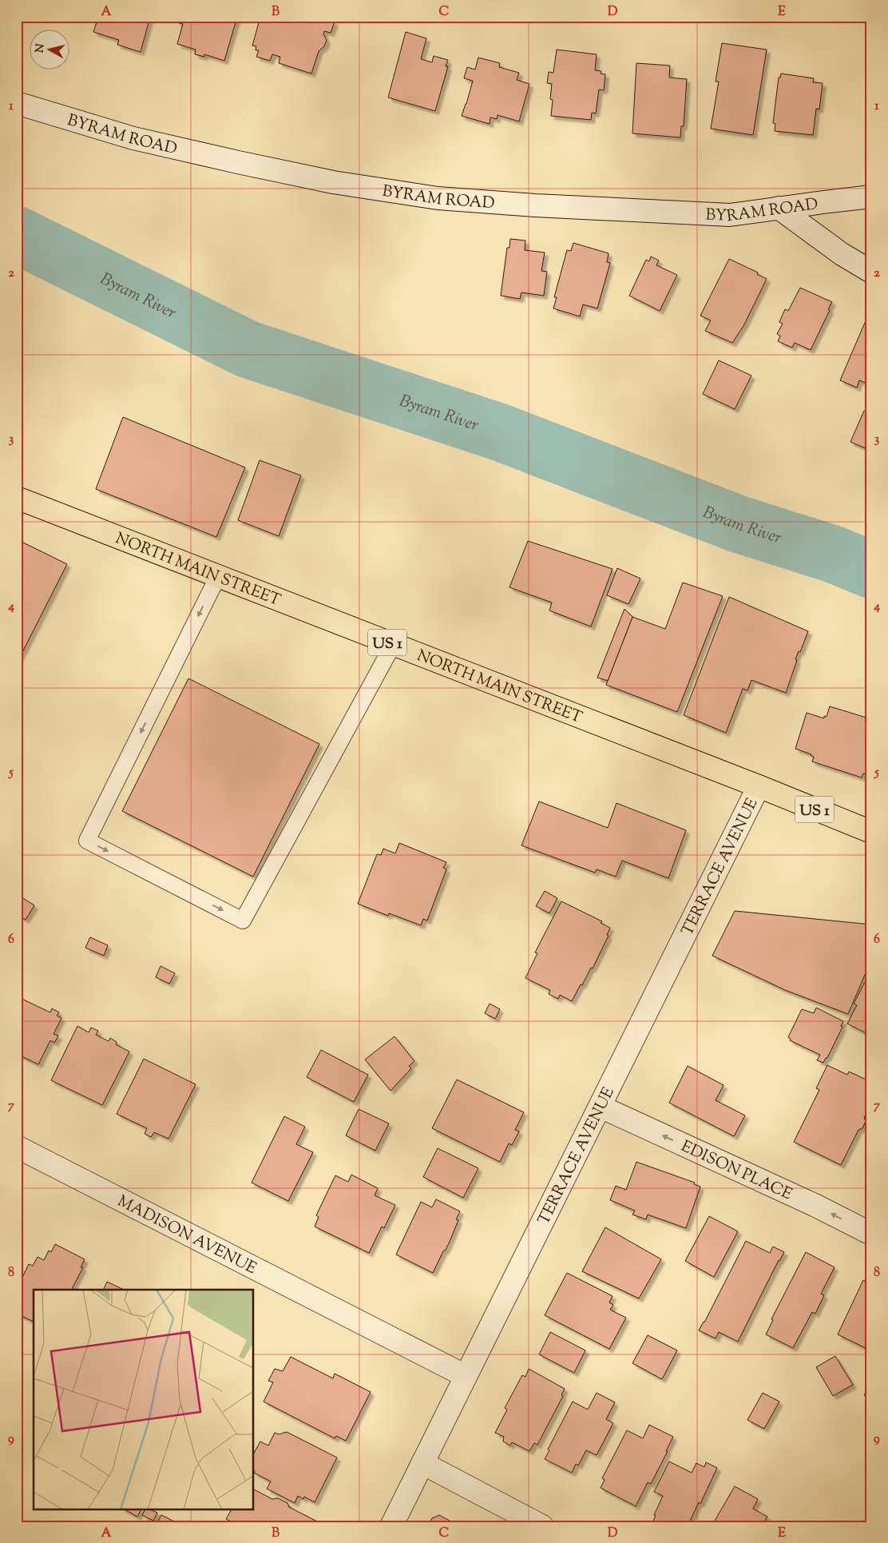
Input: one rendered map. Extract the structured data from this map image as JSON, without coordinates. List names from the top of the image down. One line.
{"streets":{"main road":["NORTH MAIN STREET","US 1"],"street":["BYRAM ROAD","TERRACE AVENUE","EDISON PLACE","MADISON AVENUE"]},"crossings":[["NORTH MAIN STREET","TERRACE AVENUE"],["TERRACE AVENUE","EDISON PLACE"],["TERRACE AVENUE","MADISON AVENUE"]],"one_way":["EDISON PLACE"],"water":["Byram River"],"north":"left","grid":{"columns":["A","B","C","D","E"],"rows":["1","2","3","4","5","6","7","8","9"]}}
